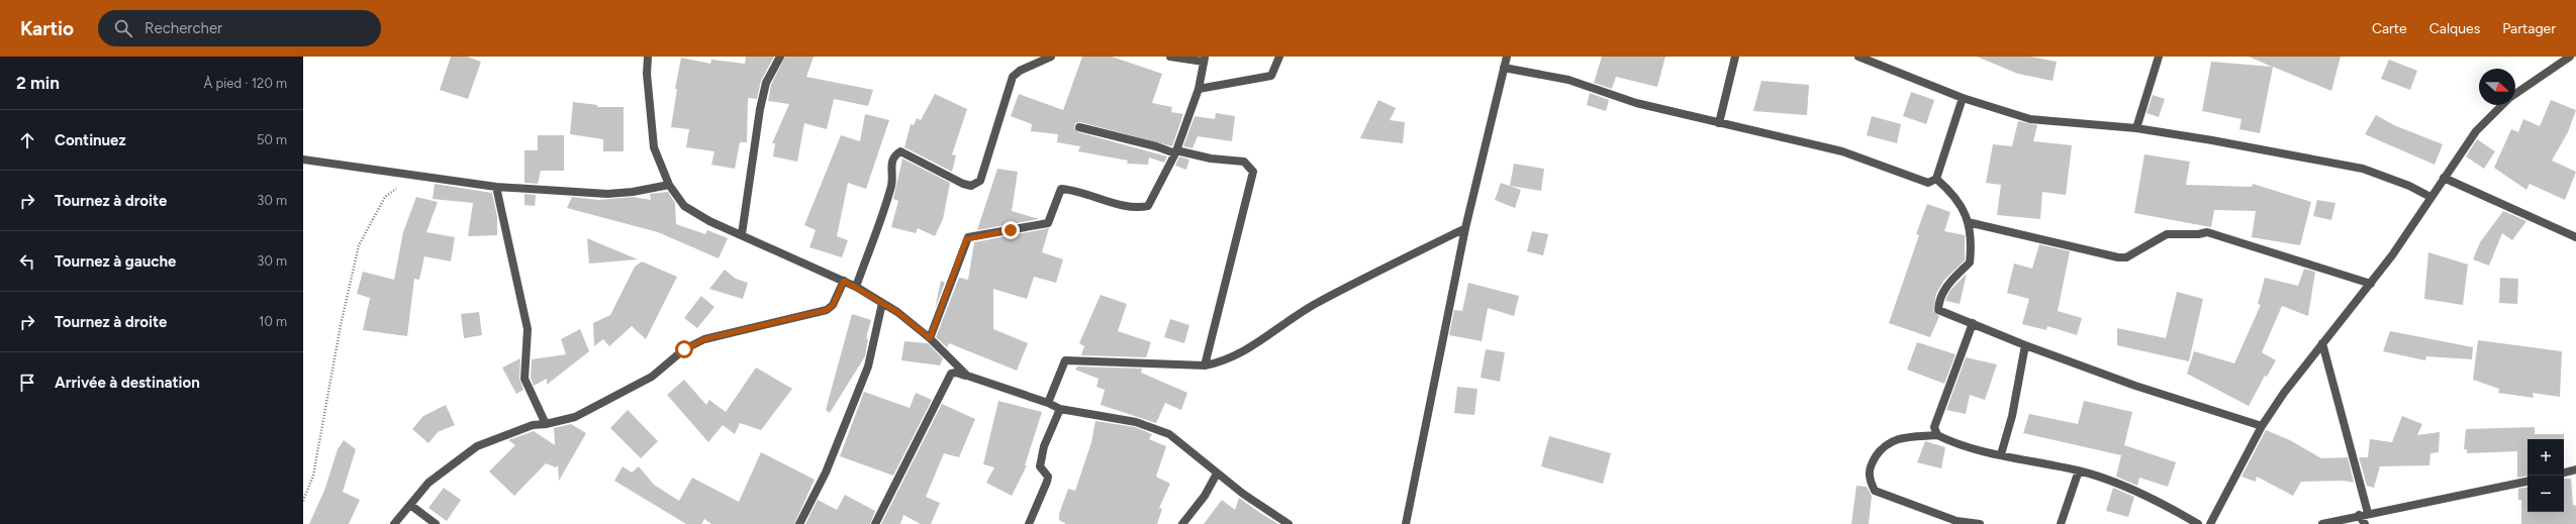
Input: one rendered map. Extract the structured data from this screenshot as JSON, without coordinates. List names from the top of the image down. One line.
{"north":"right","page":{"header":"Kartio","search":"Rechercher","nav":["Carte","Calques","Partager"],"heading":["2 min","À pied · 120 m"],"list":[["Continuez","50 m"],["Tournez à droite","30 m"],["Tournez à gauche","30 m"],["Tournez à droite","10 m"],"Arrivée à destination"],"map_buttons":["+","−"]}}
